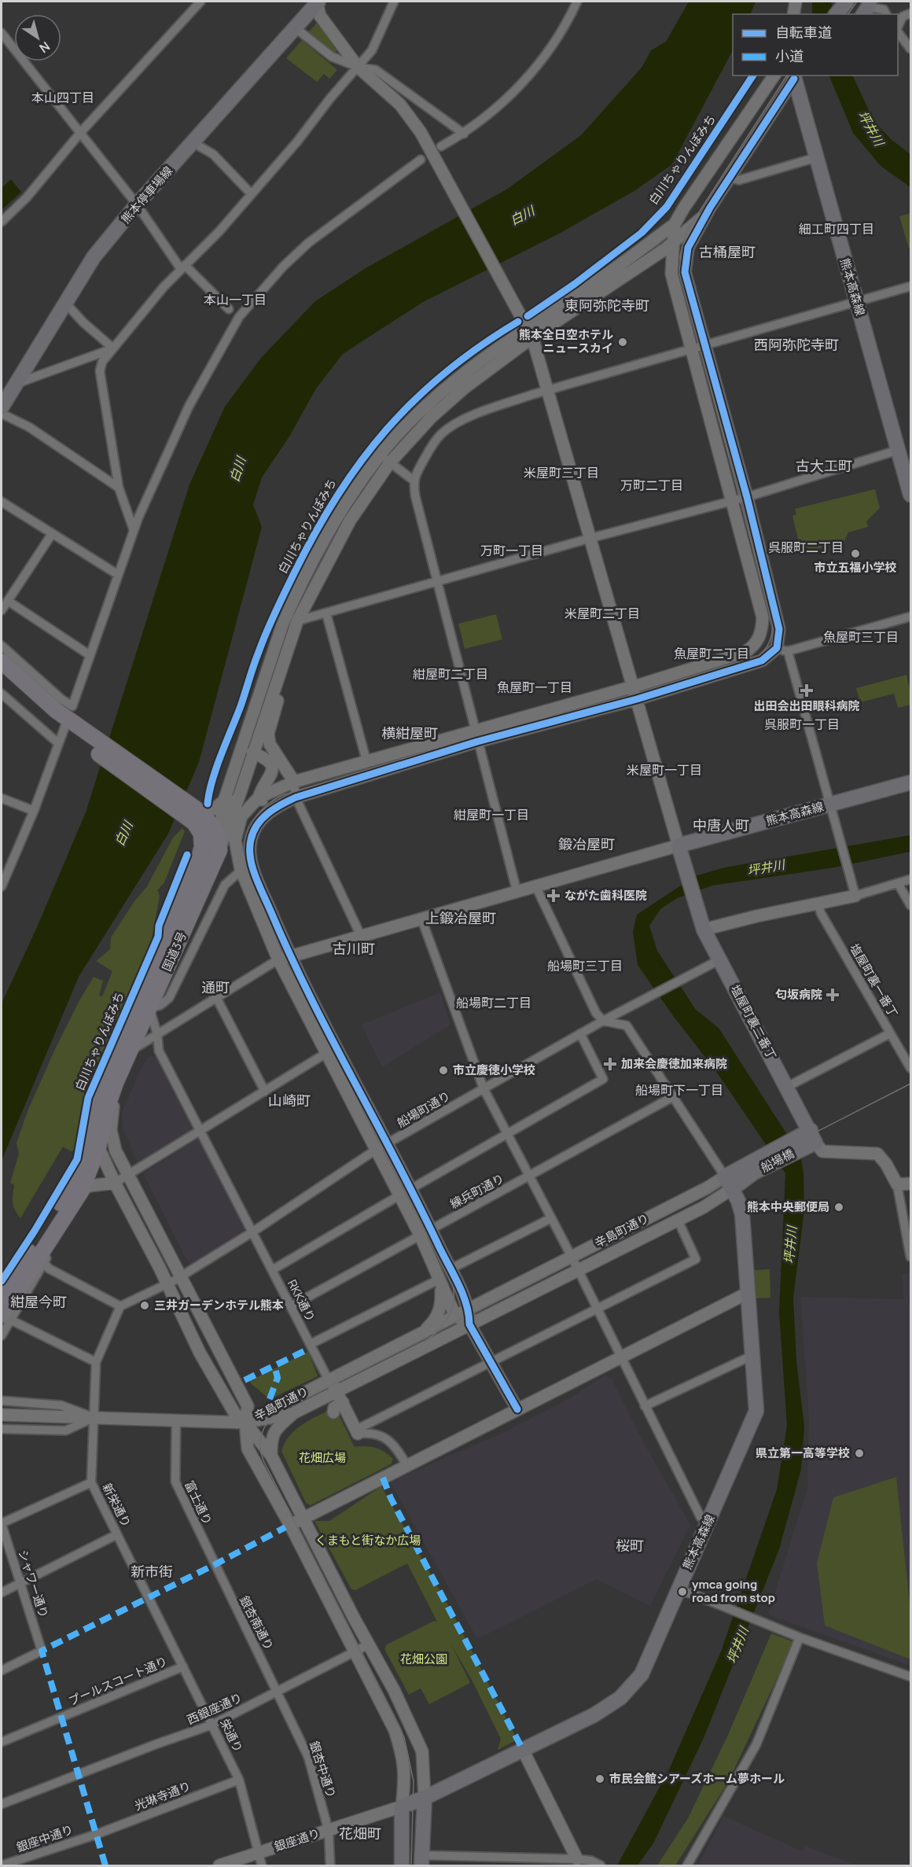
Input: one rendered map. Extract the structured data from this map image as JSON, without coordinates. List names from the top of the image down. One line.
{"streets":{"highway":["国道3号"],"main road":["熊本停車場線","熊本高森線","塩屋町裏二番丁","船場橋"],"street":["塩屋町裏一番丁","船場町通り","練兵町通り","辛島町通り","RKK通り","富士通り","新栄通り","シャワー通り","銀杏南通り","プールスコート通り","西銀座通り","栄通り","銀杏中通り","光琳寺通り","銀座中通り","銀座通り"],"cycle path":["白川ちゃりんぽみち"]},"crossings":[["熊本高森線","塩屋町裏二番丁"],["熊本高森線","船場橋"],["熊本高森線","辛島町通り"],["熊本高森線","銀座通り"],["国道3号","RKK通り"],["塩屋町裏二番丁","船場町通り"],["塩屋町裏二番丁","船場橋"],["船場町通り","RKK通り"],["船場橋","辛島町通り"],["練兵町通り","RKK通り"],["辛島町通り","RKK通り"],["富士通り","銀杏南通り"],["新栄通り","栄通り"],["銀杏南通り","西銀座通り"],["銀杏南通り","銀杏中通り"],["プールスコート通り","栄通り"],["西銀座通り","栄通り"],["西銀座通り","銀杏中通り"],["栄通り","光琳寺通り"],["栄通り","銀座通り"],["銀杏中通り","銀座通り"],["光琳寺通り","銀座中通り"]],"districts":["本山四丁目","細工町四丁目","古桶屋町","本山一丁目","東阿弥陀寺町","西阿弥陀寺町","古大工町","米屋町三丁目","万町二丁目","呉服町二丁目","万町一丁目","米屋町二丁目","魚屋町三丁目","魚屋町二丁目","紺屋町二丁目","魚屋町一丁目","呉服町一丁目","横紺屋町","米屋町一丁目","紺屋町一丁目","中唐人町","鍛冶屋町","上鍛冶屋町","古川町","船場町三丁目","通町","船場町二丁目","船場町下一丁目","山崎町","紺屋今町","桜町","新市街","花畑町"],"water":["坪井川","白川"],"parks":["花畑広場","くまもと街なか広場","花畑公園"],"places":{"other":["熊本全日空ホテル ニュースカイ","市立五福小学校","市立慶徳小学校","熊本中央郵便局","三井ガーデンホテル熊本","県立第一高等学校","ymca going road from stop","市民会館シアーズホーム夢ホール"],"health":["出田会出田眼科病院","ながた歯科医院","匂坂病院","加来会慶徳加来病院"]},"legend":["自転車道","小道"],"north":"bottom right"}
